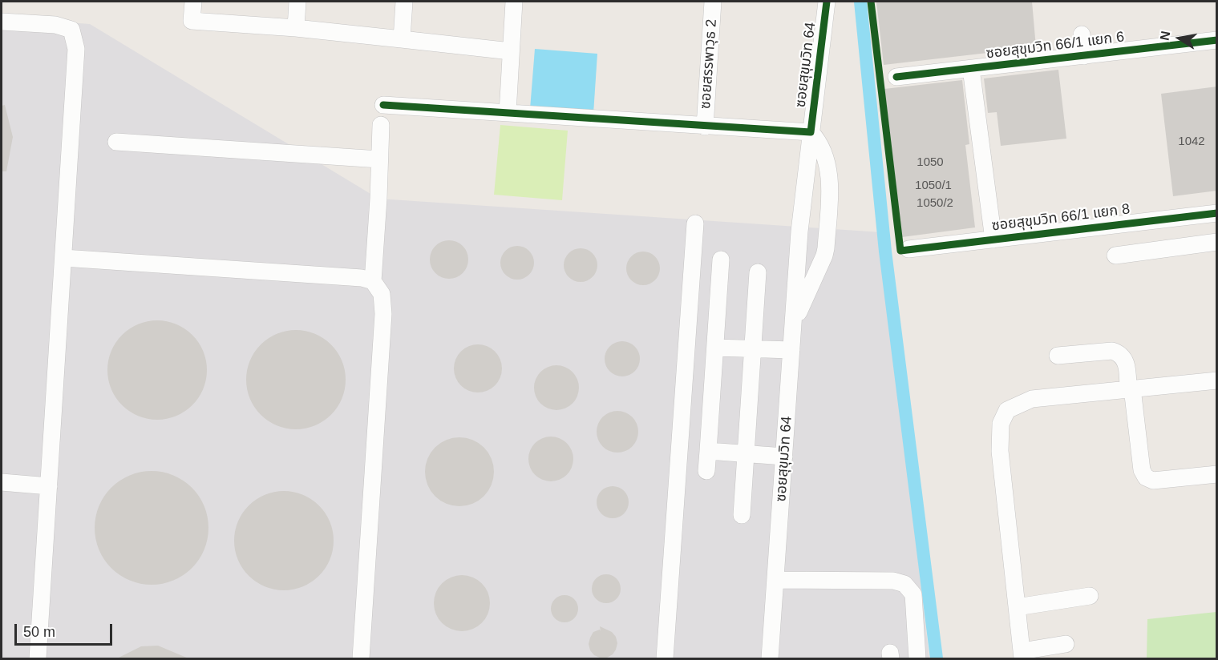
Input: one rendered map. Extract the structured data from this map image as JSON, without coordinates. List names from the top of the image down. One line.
{"streets":{"street":["ซอยสุขุมวิท 66/1 แยก 6","ซอยสรรพาวุธ 2","ซอยสุขุมวิท 64","ซอยสุขุมวิท 66/1 แยก 8"]},"house_numbers":["1042","1050","1050/1","1050/2"],"scale_bar":"50 m","north":"left"}
